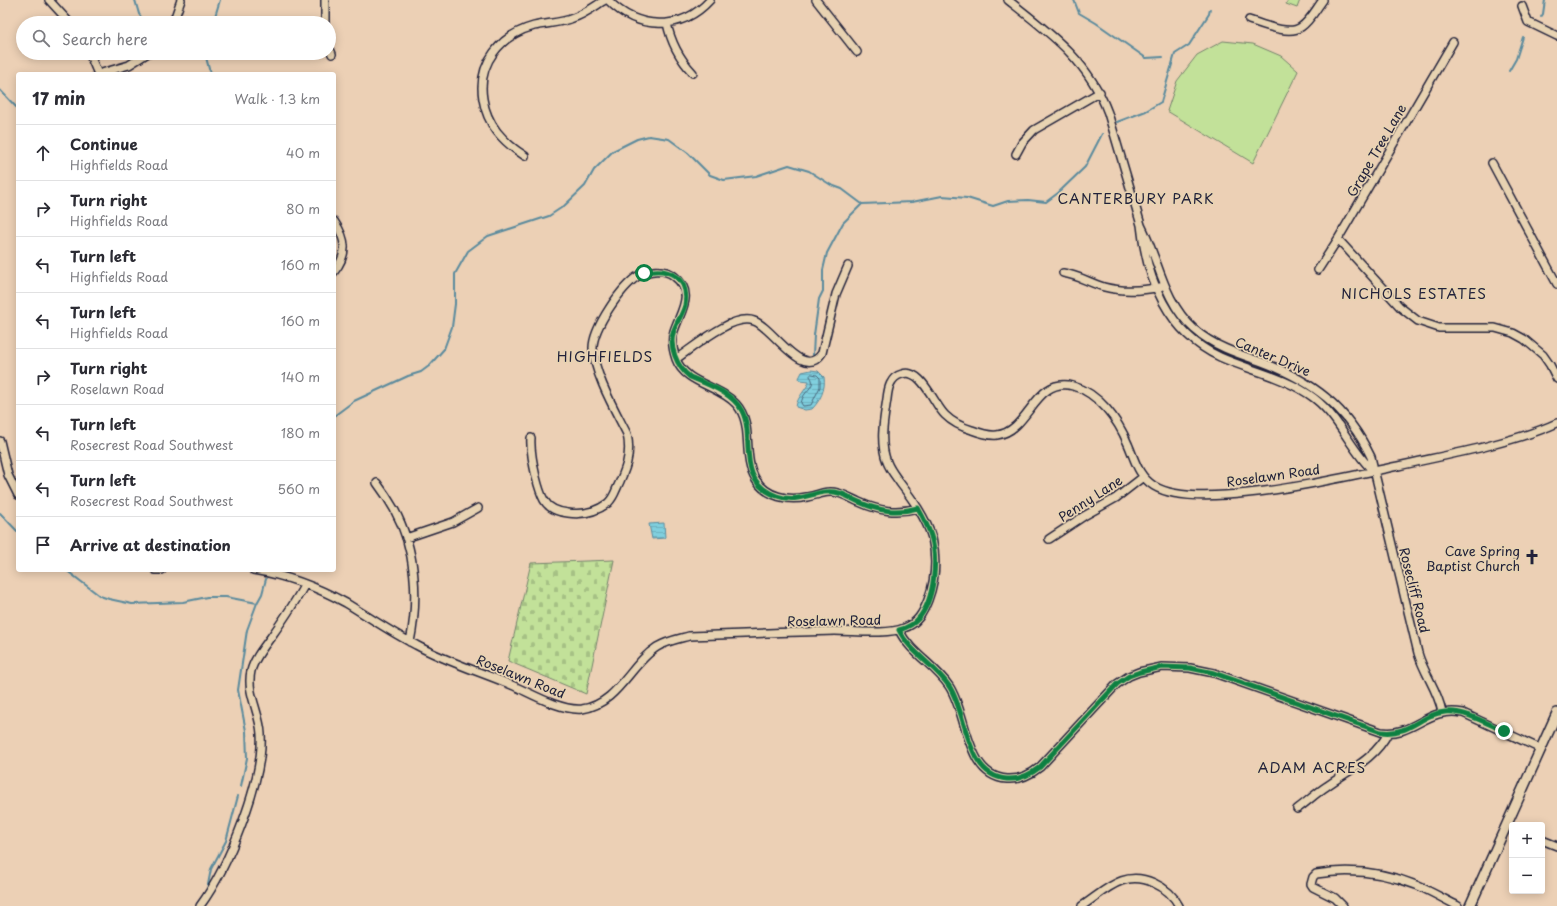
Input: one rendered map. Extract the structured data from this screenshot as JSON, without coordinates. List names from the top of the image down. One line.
{"streets":{"street":["Grape Tree Lane","Canter Drive","Roselawn Road","Penny Lane","Rosecliff Road"]},"crossings":[["Canter Drive","Roselawn Road"],["Canter Drive","Rosecliff Road"],["Roselawn Road","Penny Lane"],["Roselawn Road","Rosecliff Road"]],"districts":["CANTERBURY PARK","NICHOLS ESTATES","HIGHFIELDS","ADAM ACRES"],"places":{"church":["Cave Spring Baptist Church"]},"page":{"search":"Search here","heading":["17 min","Walk · 1.3 km"],"list":[["Continue","Highfields Road","40 m"],["Turn right","Highfields Road","80 m"],["Turn left","Highfields Road","160 m"],["Turn left","Highfields Road","160 m"],["Turn right","Roselawn Road","140 m"],["Turn left","Rosecrest Road Southwest","180 m"],["Turn left","Rosecrest Road Southwest","560 m"],"Arrive at destination"],"map_buttons":["+","−"]}}
